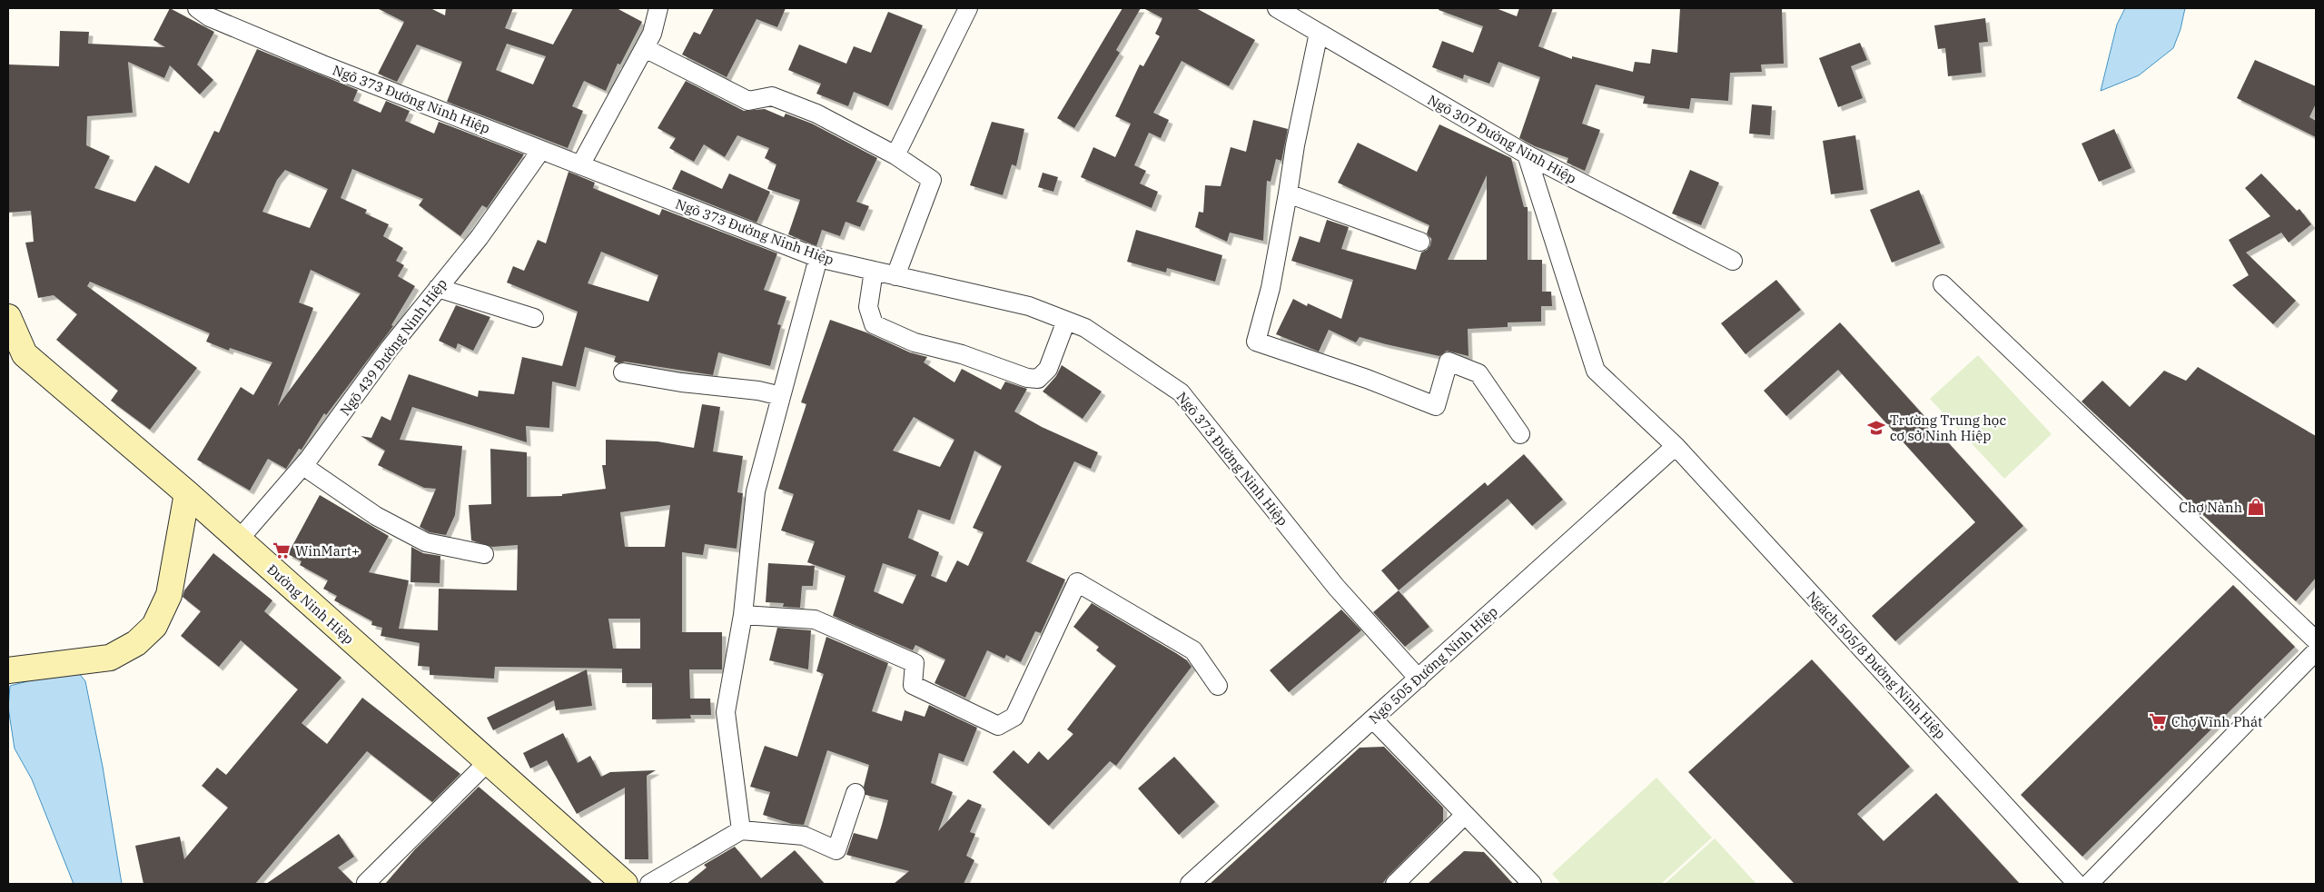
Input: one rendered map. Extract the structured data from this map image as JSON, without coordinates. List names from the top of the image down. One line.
{"streets":{"main road":["Đường Ninh Hiệp"],"street":["Ngõ 373 Đường Ninh Hiệp","Ngõ 307 Đường Ninh Hiệp","Ngõ 439 Đường Ninh Hiệp","Ngõ 505 Đường Ninh Hiệp","Ngách 505/8 Đường Ninh Hiệp"]},"crossings":[["Ngõ 373 Đường Ninh Hiệp","Ngõ 439 Đường Ninh Hiệp"],["Ngõ 373 Đường Ninh Hiệp","Ngõ 505 Đường Ninh Hiệp"],["Ngõ 307 Đường Ninh Hiệp","Ngách 505/8 Đường Ninh Hiệp"],["Ngõ 439 Đường Ninh Hiệp","Đường Ninh Hiệp"],["Ngõ 505 Đường Ninh Hiệp","Ngách 505/8 Đường Ninh Hiệp"]],"places":{"school or university":["Trường Trung học cơ sở Ninh Hiệp"],"shop":["Chợ Nành"],"supermarket":["WinMart+","Chợ Vĩnh Phát"]}}
